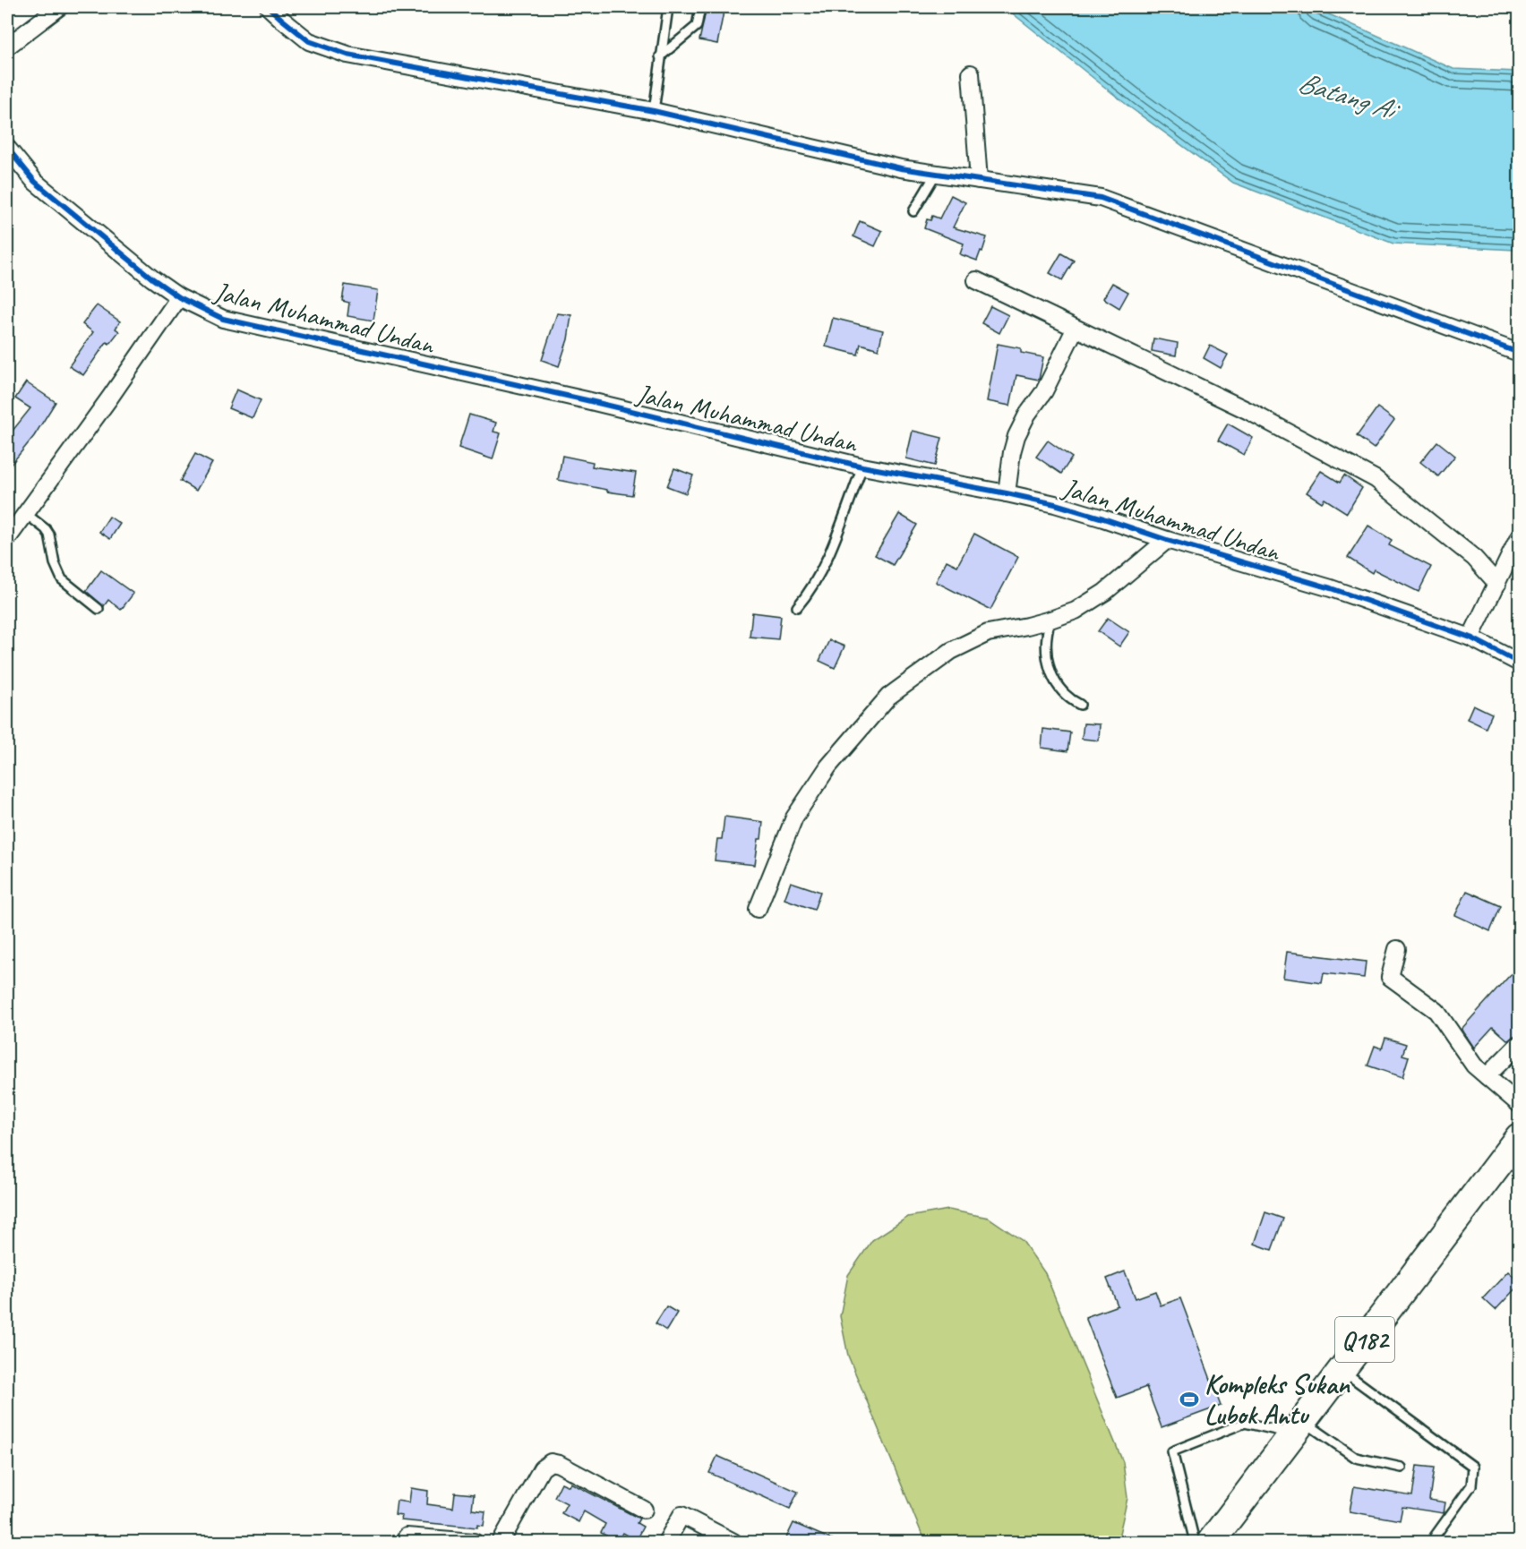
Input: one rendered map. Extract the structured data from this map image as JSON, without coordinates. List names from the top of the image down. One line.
{"streets":{"main road":["Q182"],"street":["Jalan Muhammad Undan"]},"water":["Batang Ai"],"places":{"sports":["Kompleks Sukan Lubok Antu"]}}
